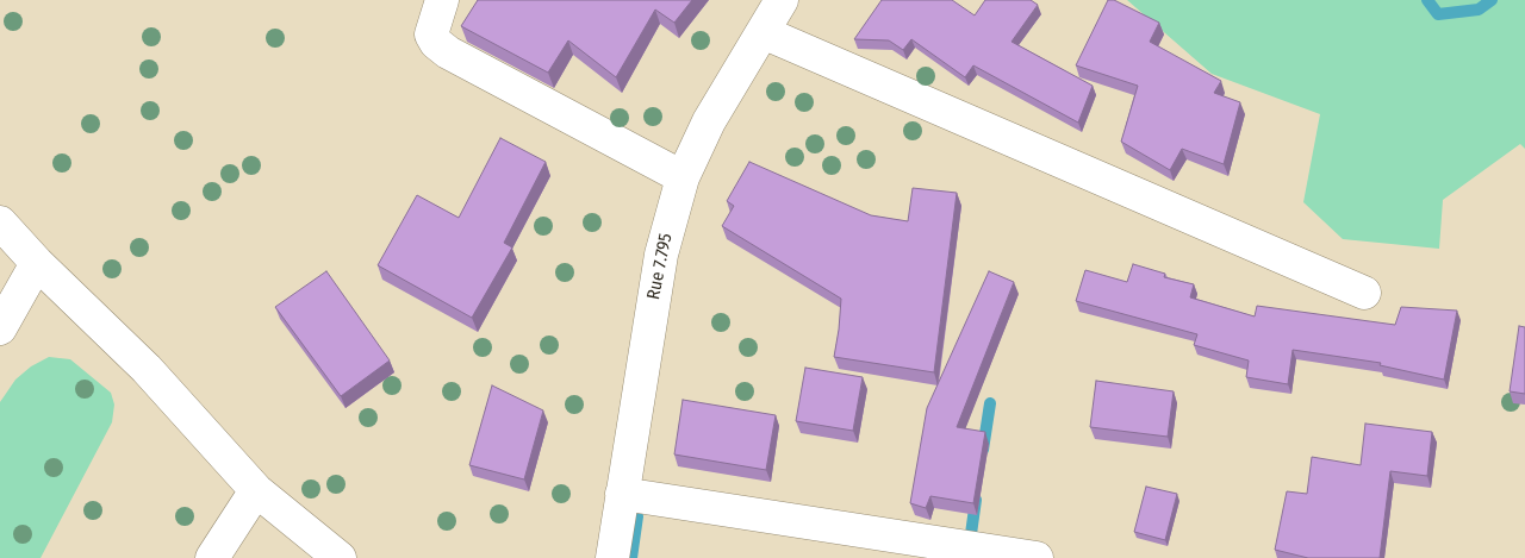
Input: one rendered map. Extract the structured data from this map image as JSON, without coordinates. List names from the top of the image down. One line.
{"streets":{"street":["Rue 7.795"]}}
